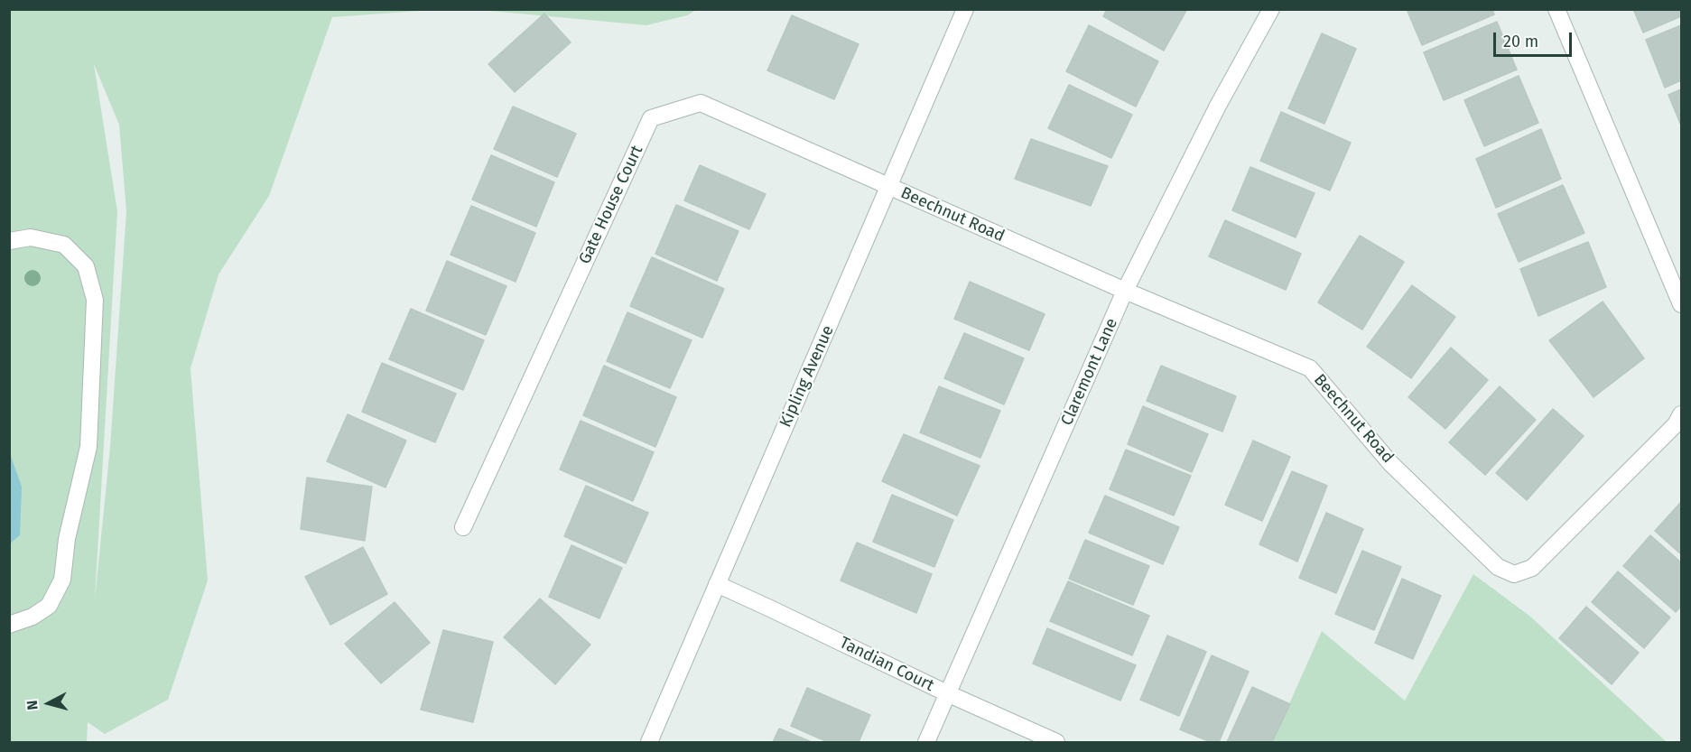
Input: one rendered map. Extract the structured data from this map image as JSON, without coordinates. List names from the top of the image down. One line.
{"streets":{"street":["Gate House Court","Beechnut Road","Claremont Lane","Kipling Avenue","Tandian Court"]},"crossings":[["Gate House Court","Beechnut Road"],["Gate House Court","Kipling Avenue"],["Beechnut Road","Claremont Lane"],["Beechnut Road","Kipling Avenue"],["Claremont Lane","Tandian Court"],["Kipling Avenue","Tandian Court"]],"scale_bar":"20 m","north":"left"}
